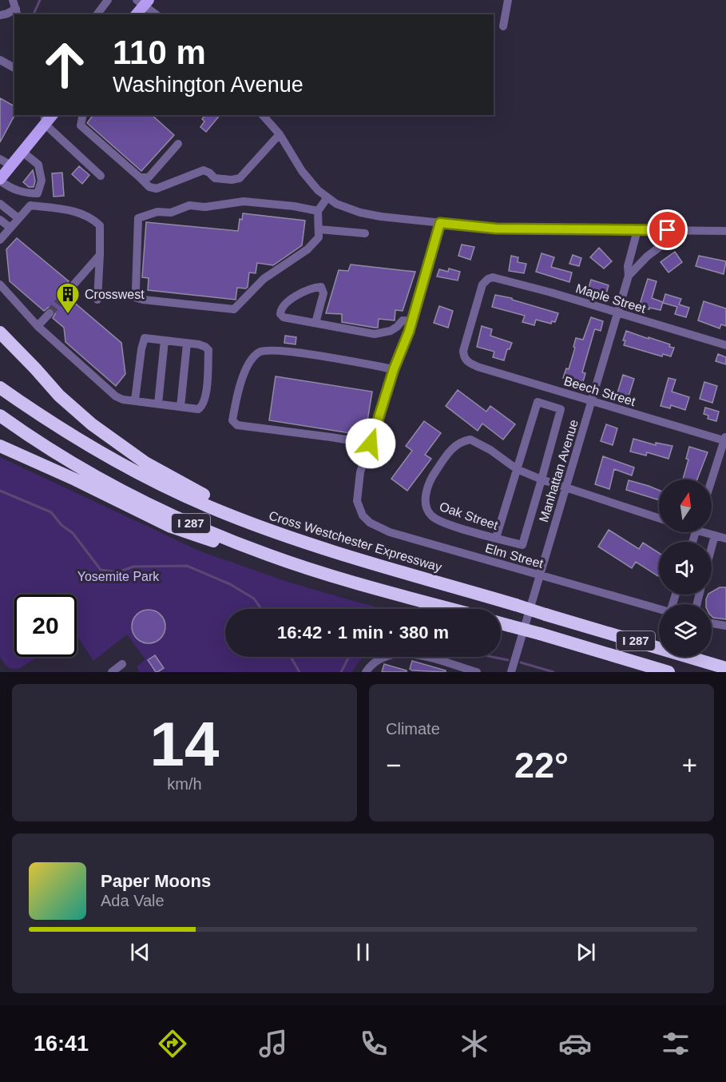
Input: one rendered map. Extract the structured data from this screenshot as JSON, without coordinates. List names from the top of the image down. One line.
{"streets":{"highway":["I 287","Cross Westchester Expressway"],"street":["Maple Street","Beech Street","Manhattan Avenue","Oak Street","Elm Street"]},"crossings":[["Maple Street","Beech Street"],["Maple Street","Manhattan Avenue"],["Beech Street","Manhattan Avenue"],["Manhattan Avenue","Oak Street"],["Manhattan Avenue","Elm Street"]],"parks":["Yosemite Park"],"places":{"building":["Crosswest"]},"north":"top","page":{"turn":["110 m","Washington Avenue"],"limit":"20","trip":"16:42 · 1 min · 380 m","tile":[["14","km/h"],"Climate"],"heat":["−","22°","+"],"song":["Paper Moons","Ada Vale"],"tabs":"16:41"}}
